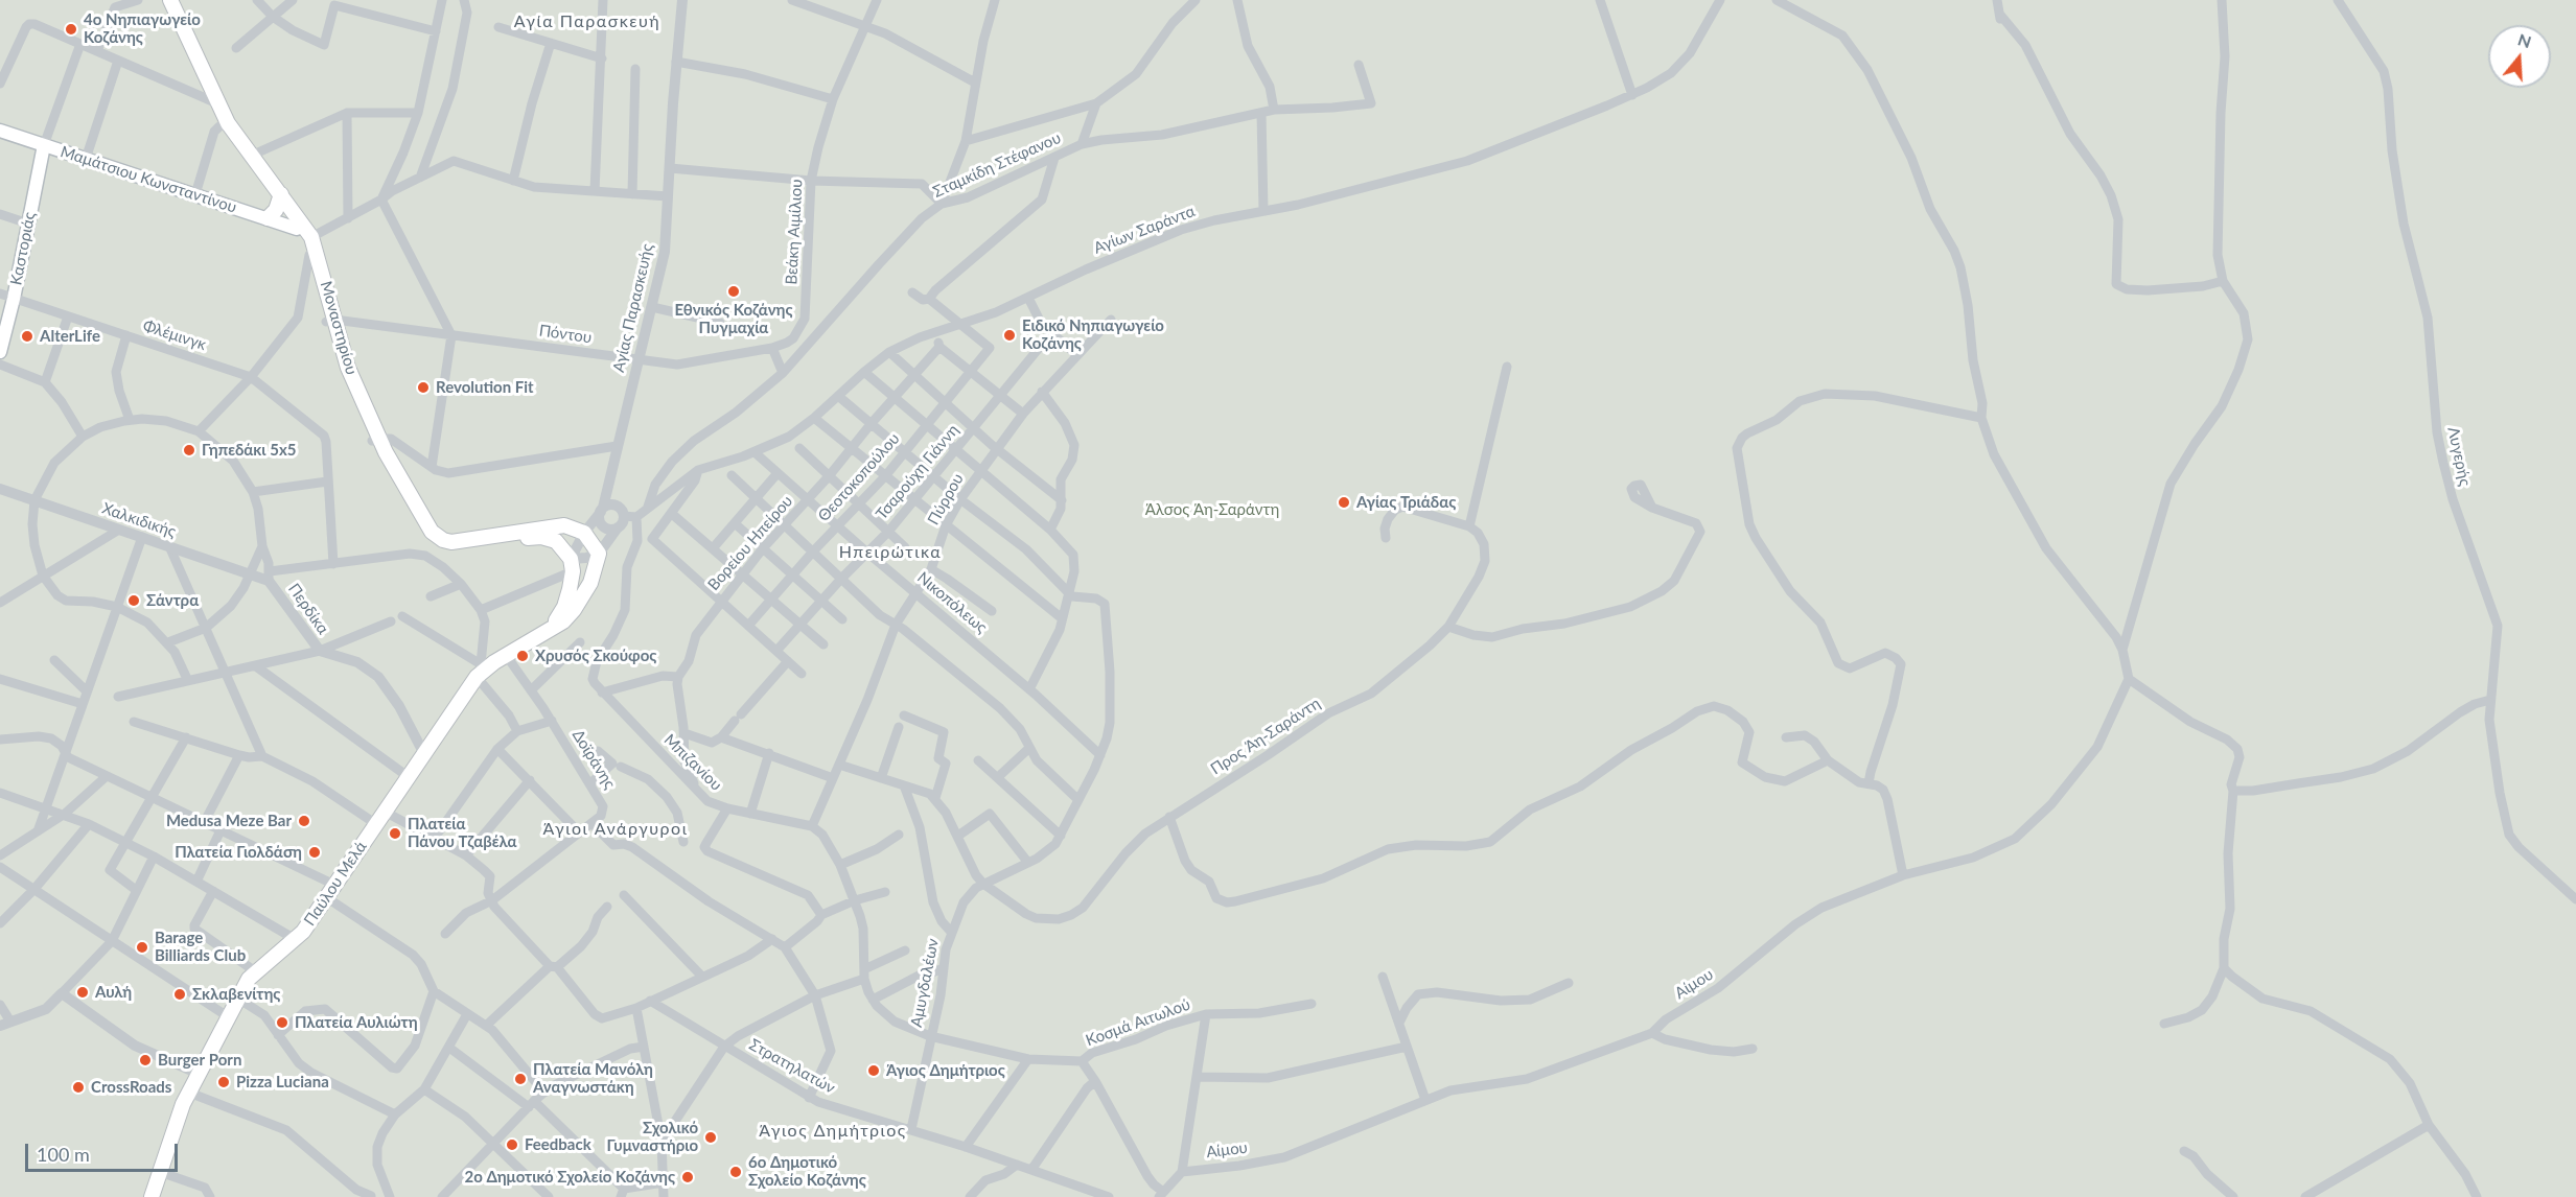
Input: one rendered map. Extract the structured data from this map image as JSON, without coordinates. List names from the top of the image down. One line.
{"streets":{"main road":["Μαμάτσιου Κωνσταντίνου","Καστοριάς","Μοναστηρίου","Παύλου Μελά"],"street":["Σταμκίδη Στέφανου","Αγίων Σαράντα","Βεάκη Αιμίλιου","Αγίας Παρασκευής","Πόντου","Φλέμινγκ","Λυγερής","Τσαρούχη Γιάννη","Θεοτοκοπούλου","Πύρρου","Χαλκιδικής","Βορείου Ηπείρου","Νικοπόλεως","Περδίκα","Προς Άη-Σαράντη","Δοϊράνης","Μπιζανίου","Αμυγδαλέων","Αίμου","Κοσμά Αιτωλού","Στρατηλατών"]},"crossings":[["Σταμκίδη Στέφανου","Αγίων Σαράντα"],["Μαμάτσιου Κωνσταντίνου","Καστοριάς"],["Μαμάτσιου Κωνσταντίνου","Μοναστηρίου"],["Αγίων Σαράντα","Αγίας Παρασκευής"],["Αγίων Σαράντα","Θεοτοκοπούλου"],["Αγίων Σαράντα","Νικοπόλεως"],["Βεάκη Αιμίλιου","Πόντου"],["Καστοριάς","Φλέμινγκ"],["Αγίας Παρασκευής","Πόντου"],["Μοναστηρίου","Πόντου"],["Μοναστηρίου","Παύλου Μελά"],["Τσαρούχη Γιάννη","Νικοπόλεως"],["Θεοτοκοπούλου","Νικοπόλεως"],["Πύρρου","Νικοπόλεως"],["Πύρρου","Μπιζανίου"],["Χαλκιδικής","Περδίκα"],["Βορείου Ηπείρου","Νικοπόλεως"],["Βορείου Ηπείρου","Μπιζανίου"],["Νικοπόλεως","Αμυγδαλέων"],["Περδίκα","Παύλου Μελά"],["Προς Άη-Σαράντη","Αμυγδαλέων"],["Δοϊράνης","Παύλου Μελά"],["Αμυγδαλέων","Κοσμά Αιτωλού"],["Αμυγδαλέων","Στρατηλατών"]],"districts":["Αγία Παρασκευή","Ηπειρώτικα","Άγιοι Ανάργυροι","Άγιος Δημήτριος"],"parks":["Άλσος Άη-Σαράντη"],"places":["4o Νηπιαγωγείο Κοζάνης","Εθνικός Κοζάνης Πυγμαχία","Ειδικό Νηπιαγωγείο Κοζάνης","AlterLife","Revolution Fit","Γηπεδάκι 5x5","Αγίας Τριάδας","Σάντρα","Χρυσός Σκούφος","Medusa Meze Bar","Πλατεία Πάνου Τζαβέλα","Πλατεία Γιολδάση","Barage Billiards Club","Αυλή","Σκλαβενίτης","Πλατεία Αυλιώτη","Burger Porn","Άγιος Δημήτριος","Πλατεία Μανόλη Αναγνωστάκη","Pizza Luciana","CrossRoads","Σχολικό Γυμναστήριο","Feedback","6ο Δημοτικό Σχολείο Κοζάνης","2ο Δημοτικό Σχολείο Κοζάνης"],"scale_bar":"100 m","north":"top"}
